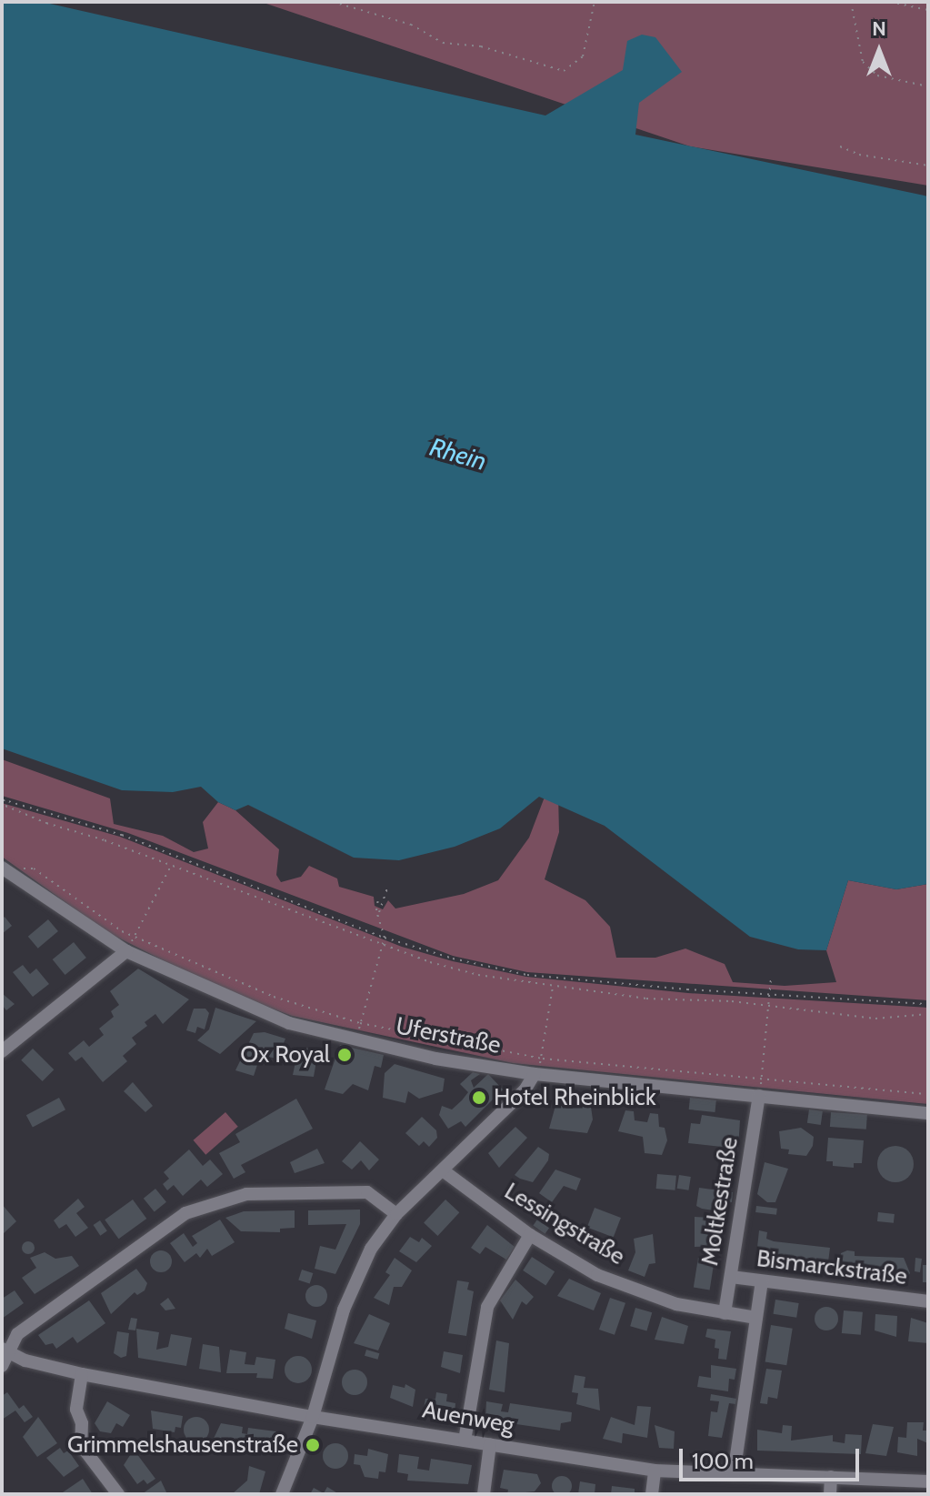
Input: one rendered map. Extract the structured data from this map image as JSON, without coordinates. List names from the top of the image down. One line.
{"streets":{"street":["Uferstraße","Moltkestraße","Lessingstraße","Bismarckstraße","Auenweg"]},"crossings":[["Uferstraße","Moltkestraße"],["Moltkestraße","Lessingstraße"],["Moltkestraße","Bismarckstraße"]],"water":["Rhein"],"places":["Ox Royal","Hotel Rheinblick","Grimmelshausenstraße"],"scale_bar":"100 m","north":"top"}
